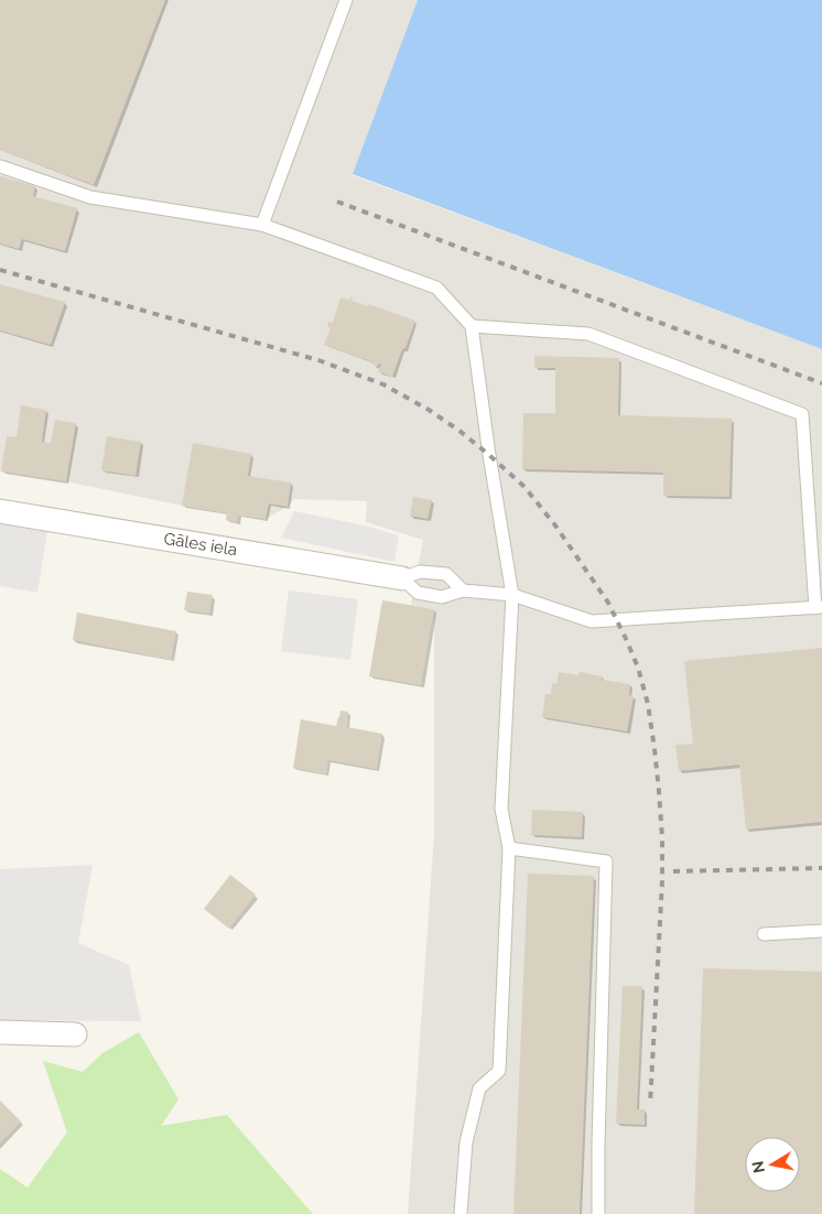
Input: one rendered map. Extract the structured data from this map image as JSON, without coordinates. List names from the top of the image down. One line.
{"streets":{"street":["Gāles iela"]},"north":"left"}
